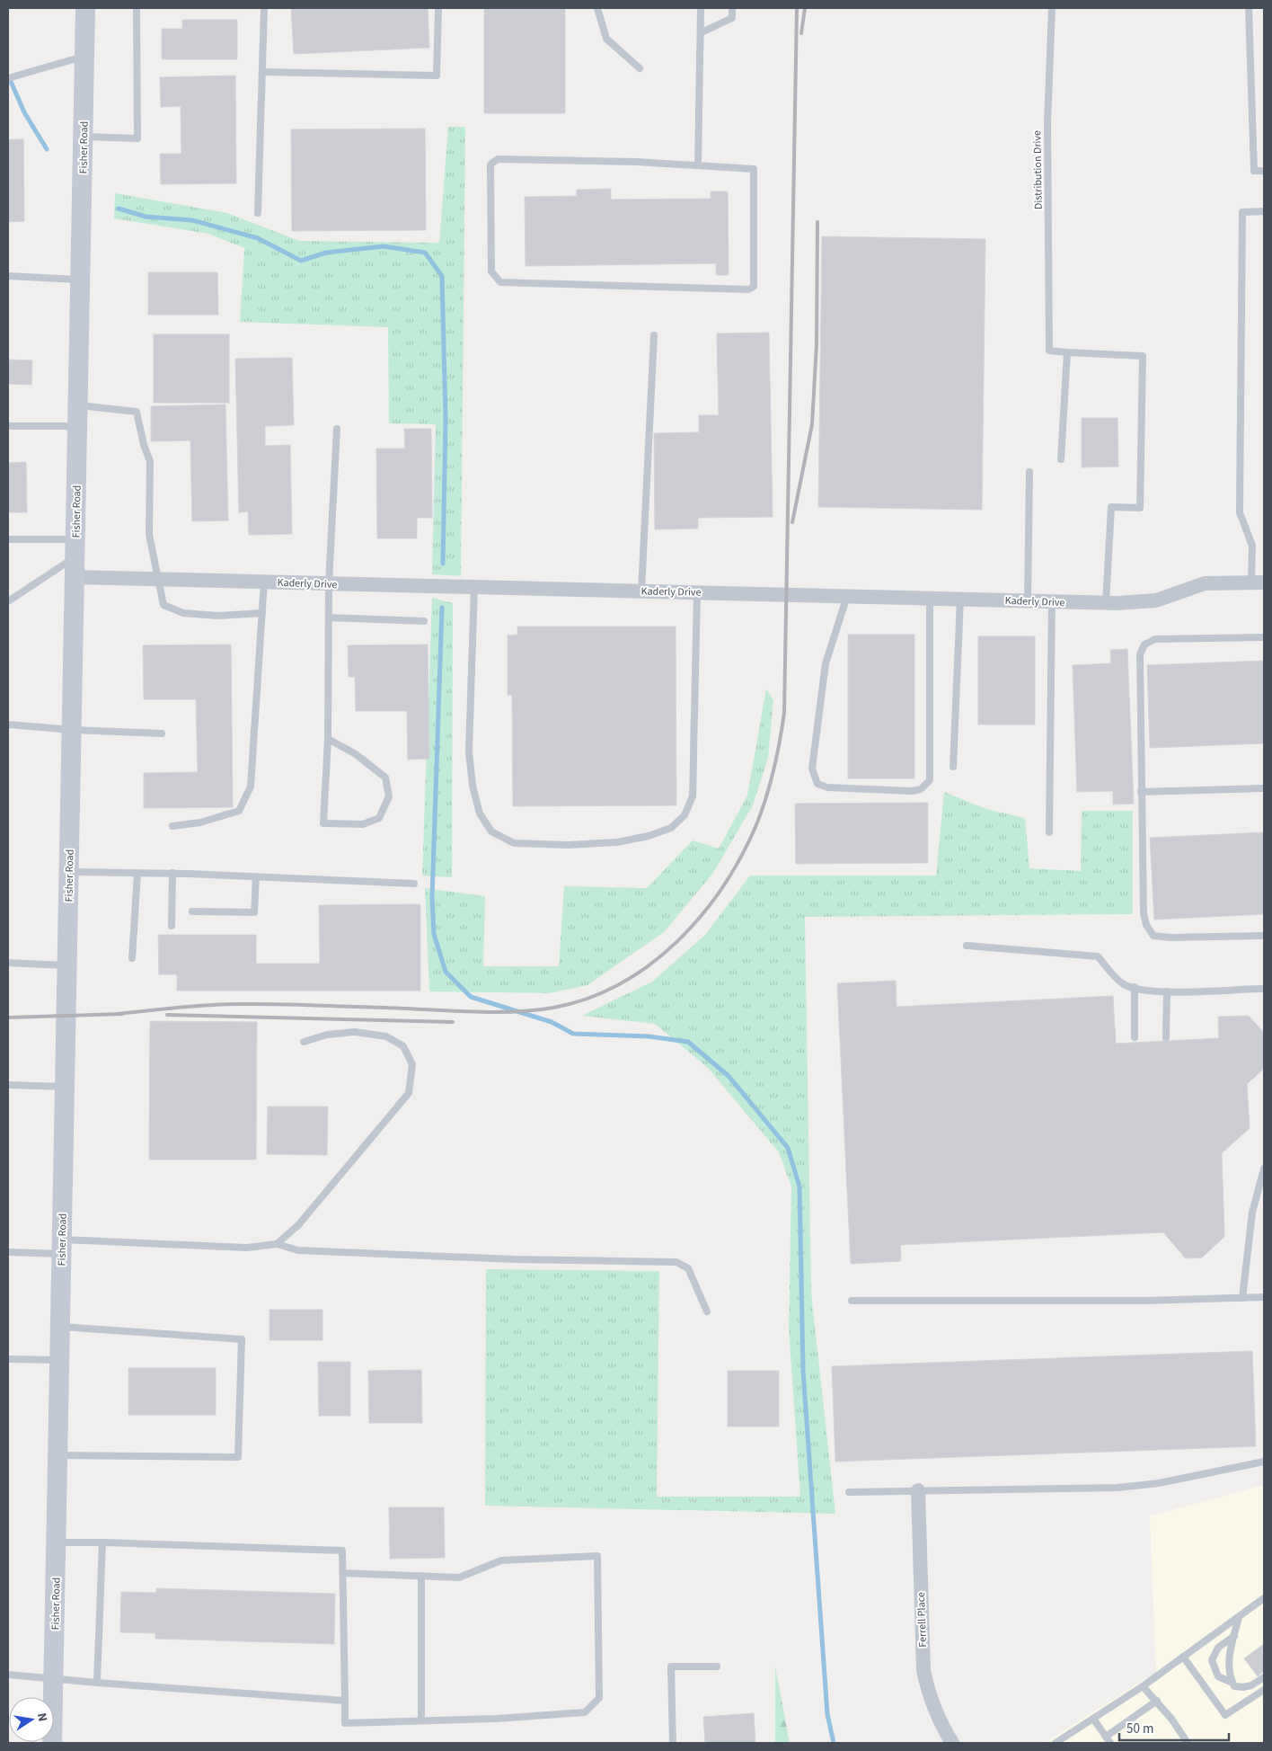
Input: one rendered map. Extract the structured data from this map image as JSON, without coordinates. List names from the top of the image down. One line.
{"streets":{"main road":["Fisher Road"],"street":["Kaderly Drive","Ferrell Place"],"lane":["Distribution Drive"]},"crossings":[["Fisher Road","Kaderly Drive"]],"scale_bar":"50 m","north":"right"}
